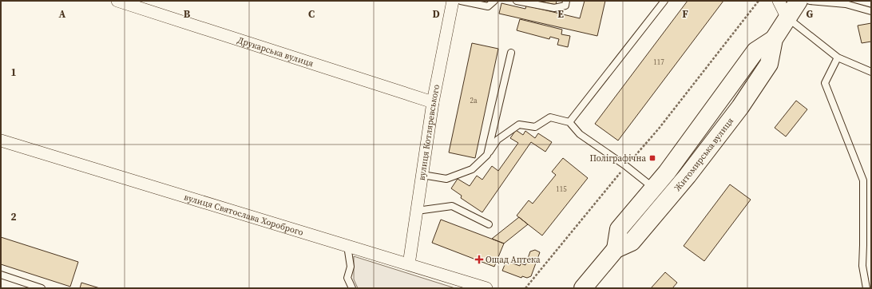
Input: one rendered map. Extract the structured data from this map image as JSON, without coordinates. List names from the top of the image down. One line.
{"streets":{"main road":["Житомирська вулиця"],"street":["Друкарська вулиця","вулиця Котляревського","вулиця Святослава Хороброго"]},"crossings":[["Друкарська вулиця","вулиця Котляревського"],["вулиця Котляревського","вулиця Святослава Хороброго"]],"places":{"transit":["Поліграфічна"],"health":["Ощад Аптека"]},"house_numbers":["117","2а","115"],"grid":{"columns":["A","B","C","D","E","F","G"],"rows":["1","2"]}}
